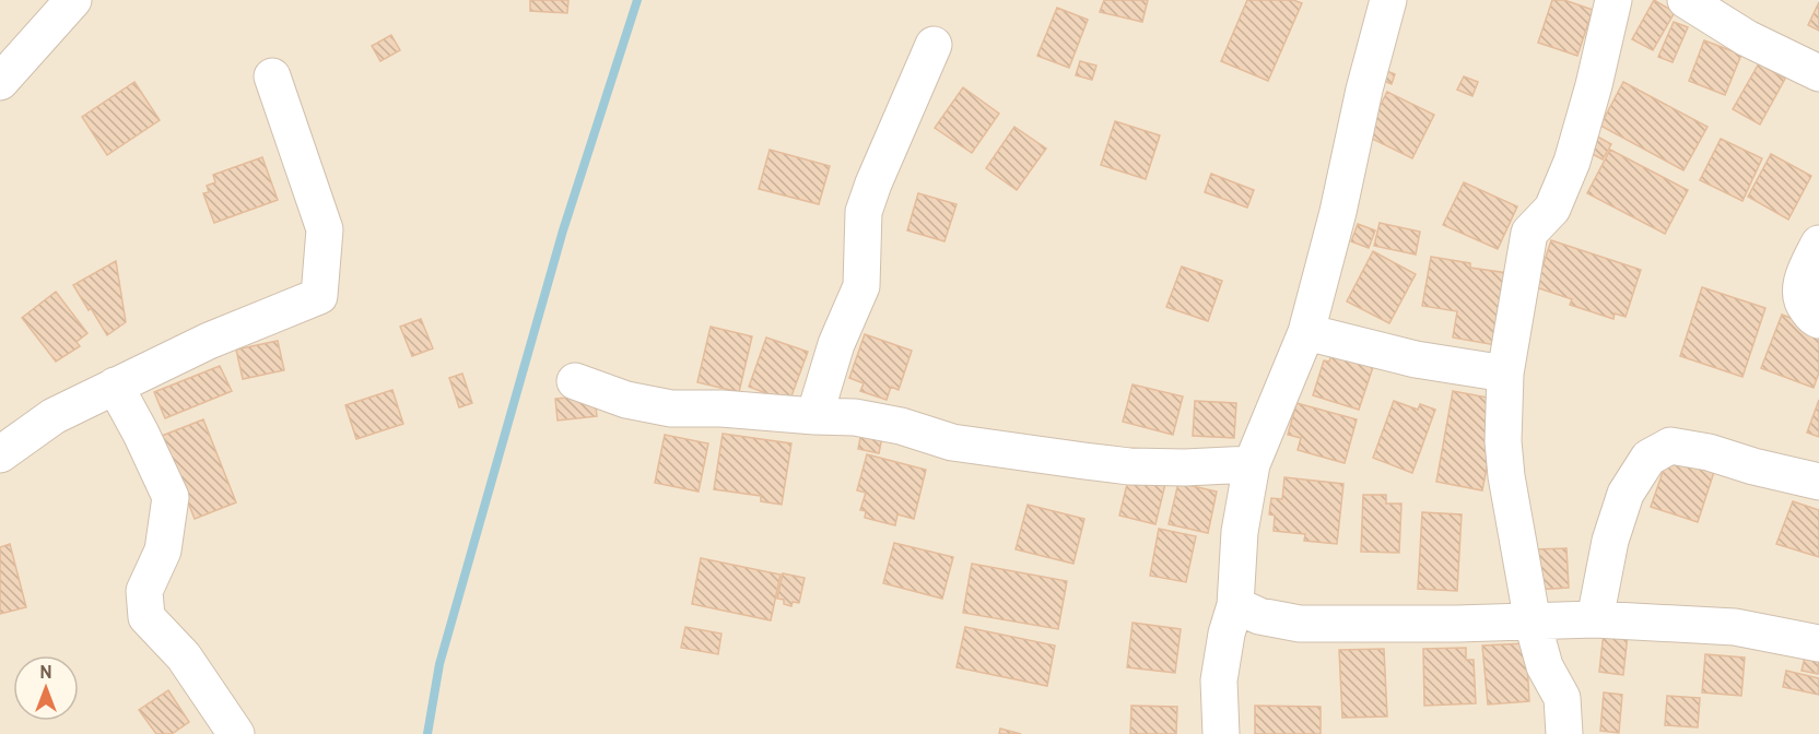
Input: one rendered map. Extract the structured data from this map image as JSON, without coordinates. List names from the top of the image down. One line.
{"north":"top"}
